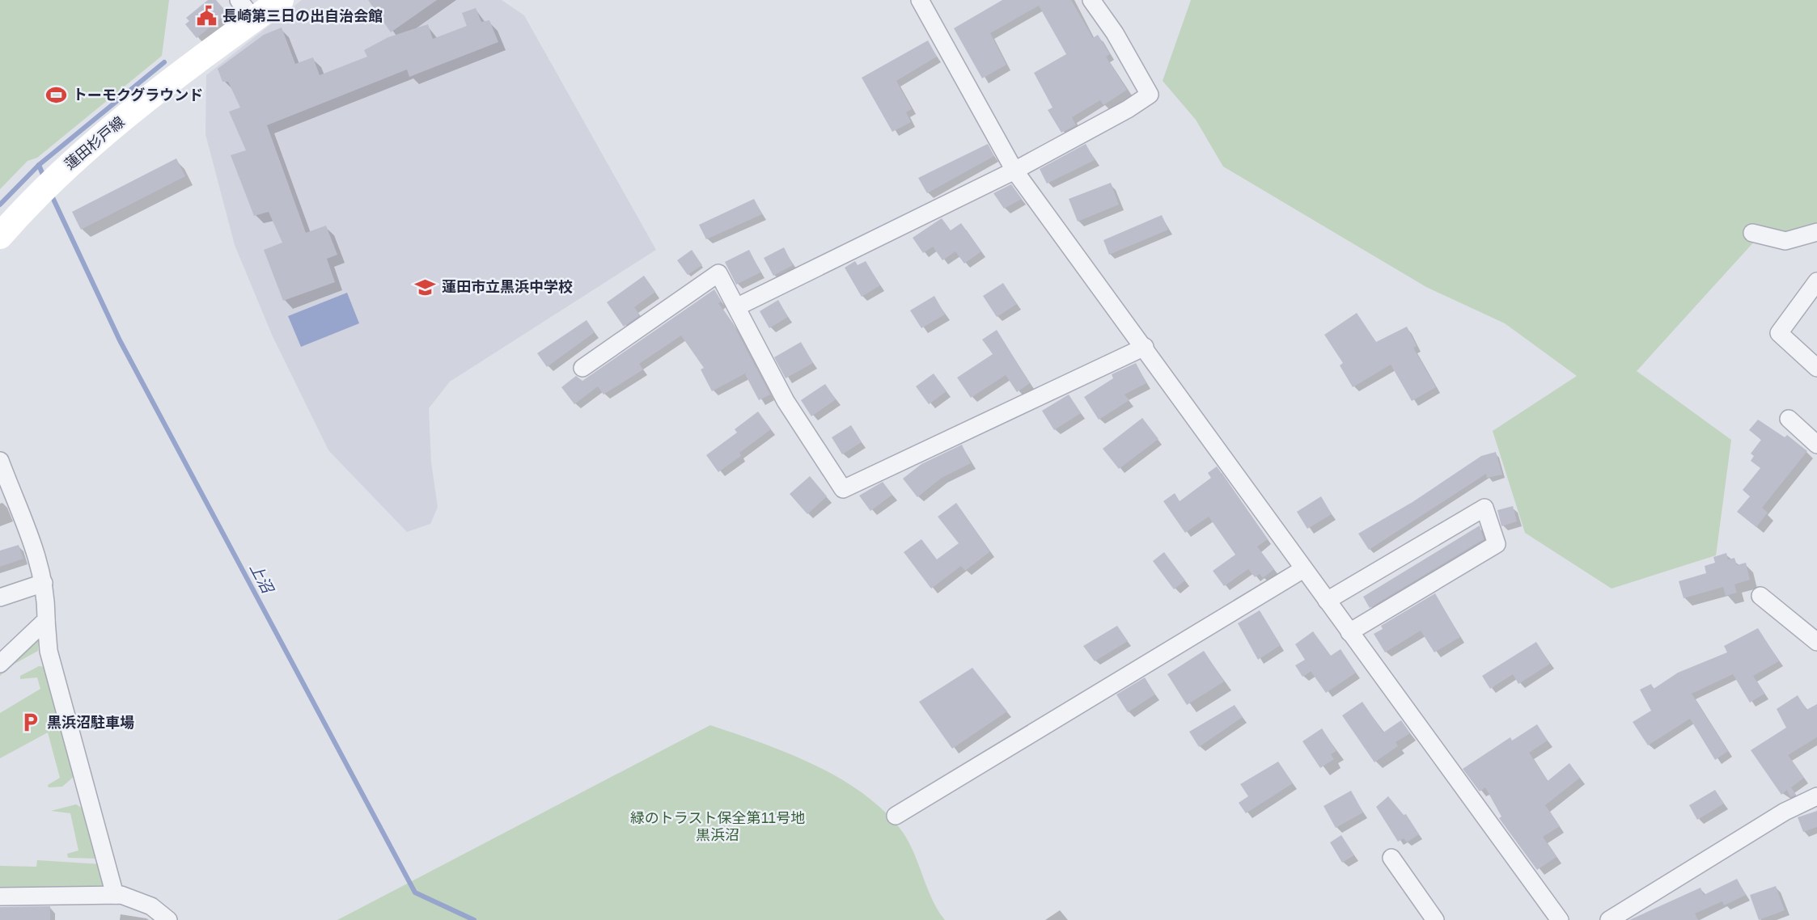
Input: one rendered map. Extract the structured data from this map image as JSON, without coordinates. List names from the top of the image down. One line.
{"streets":{"main road":["蓮田杉戸線"]},"water":["上沼"],"parks":["緑のトラスト保全第11号地 黒浜沼"],"places":{"public building":["長崎第三日の出自治会館"],"sports":["トーモクグラウンド"],"school or university":["蓮田市立黒浜中学校"],"parking":["黒浜沼駐車場"]}}
